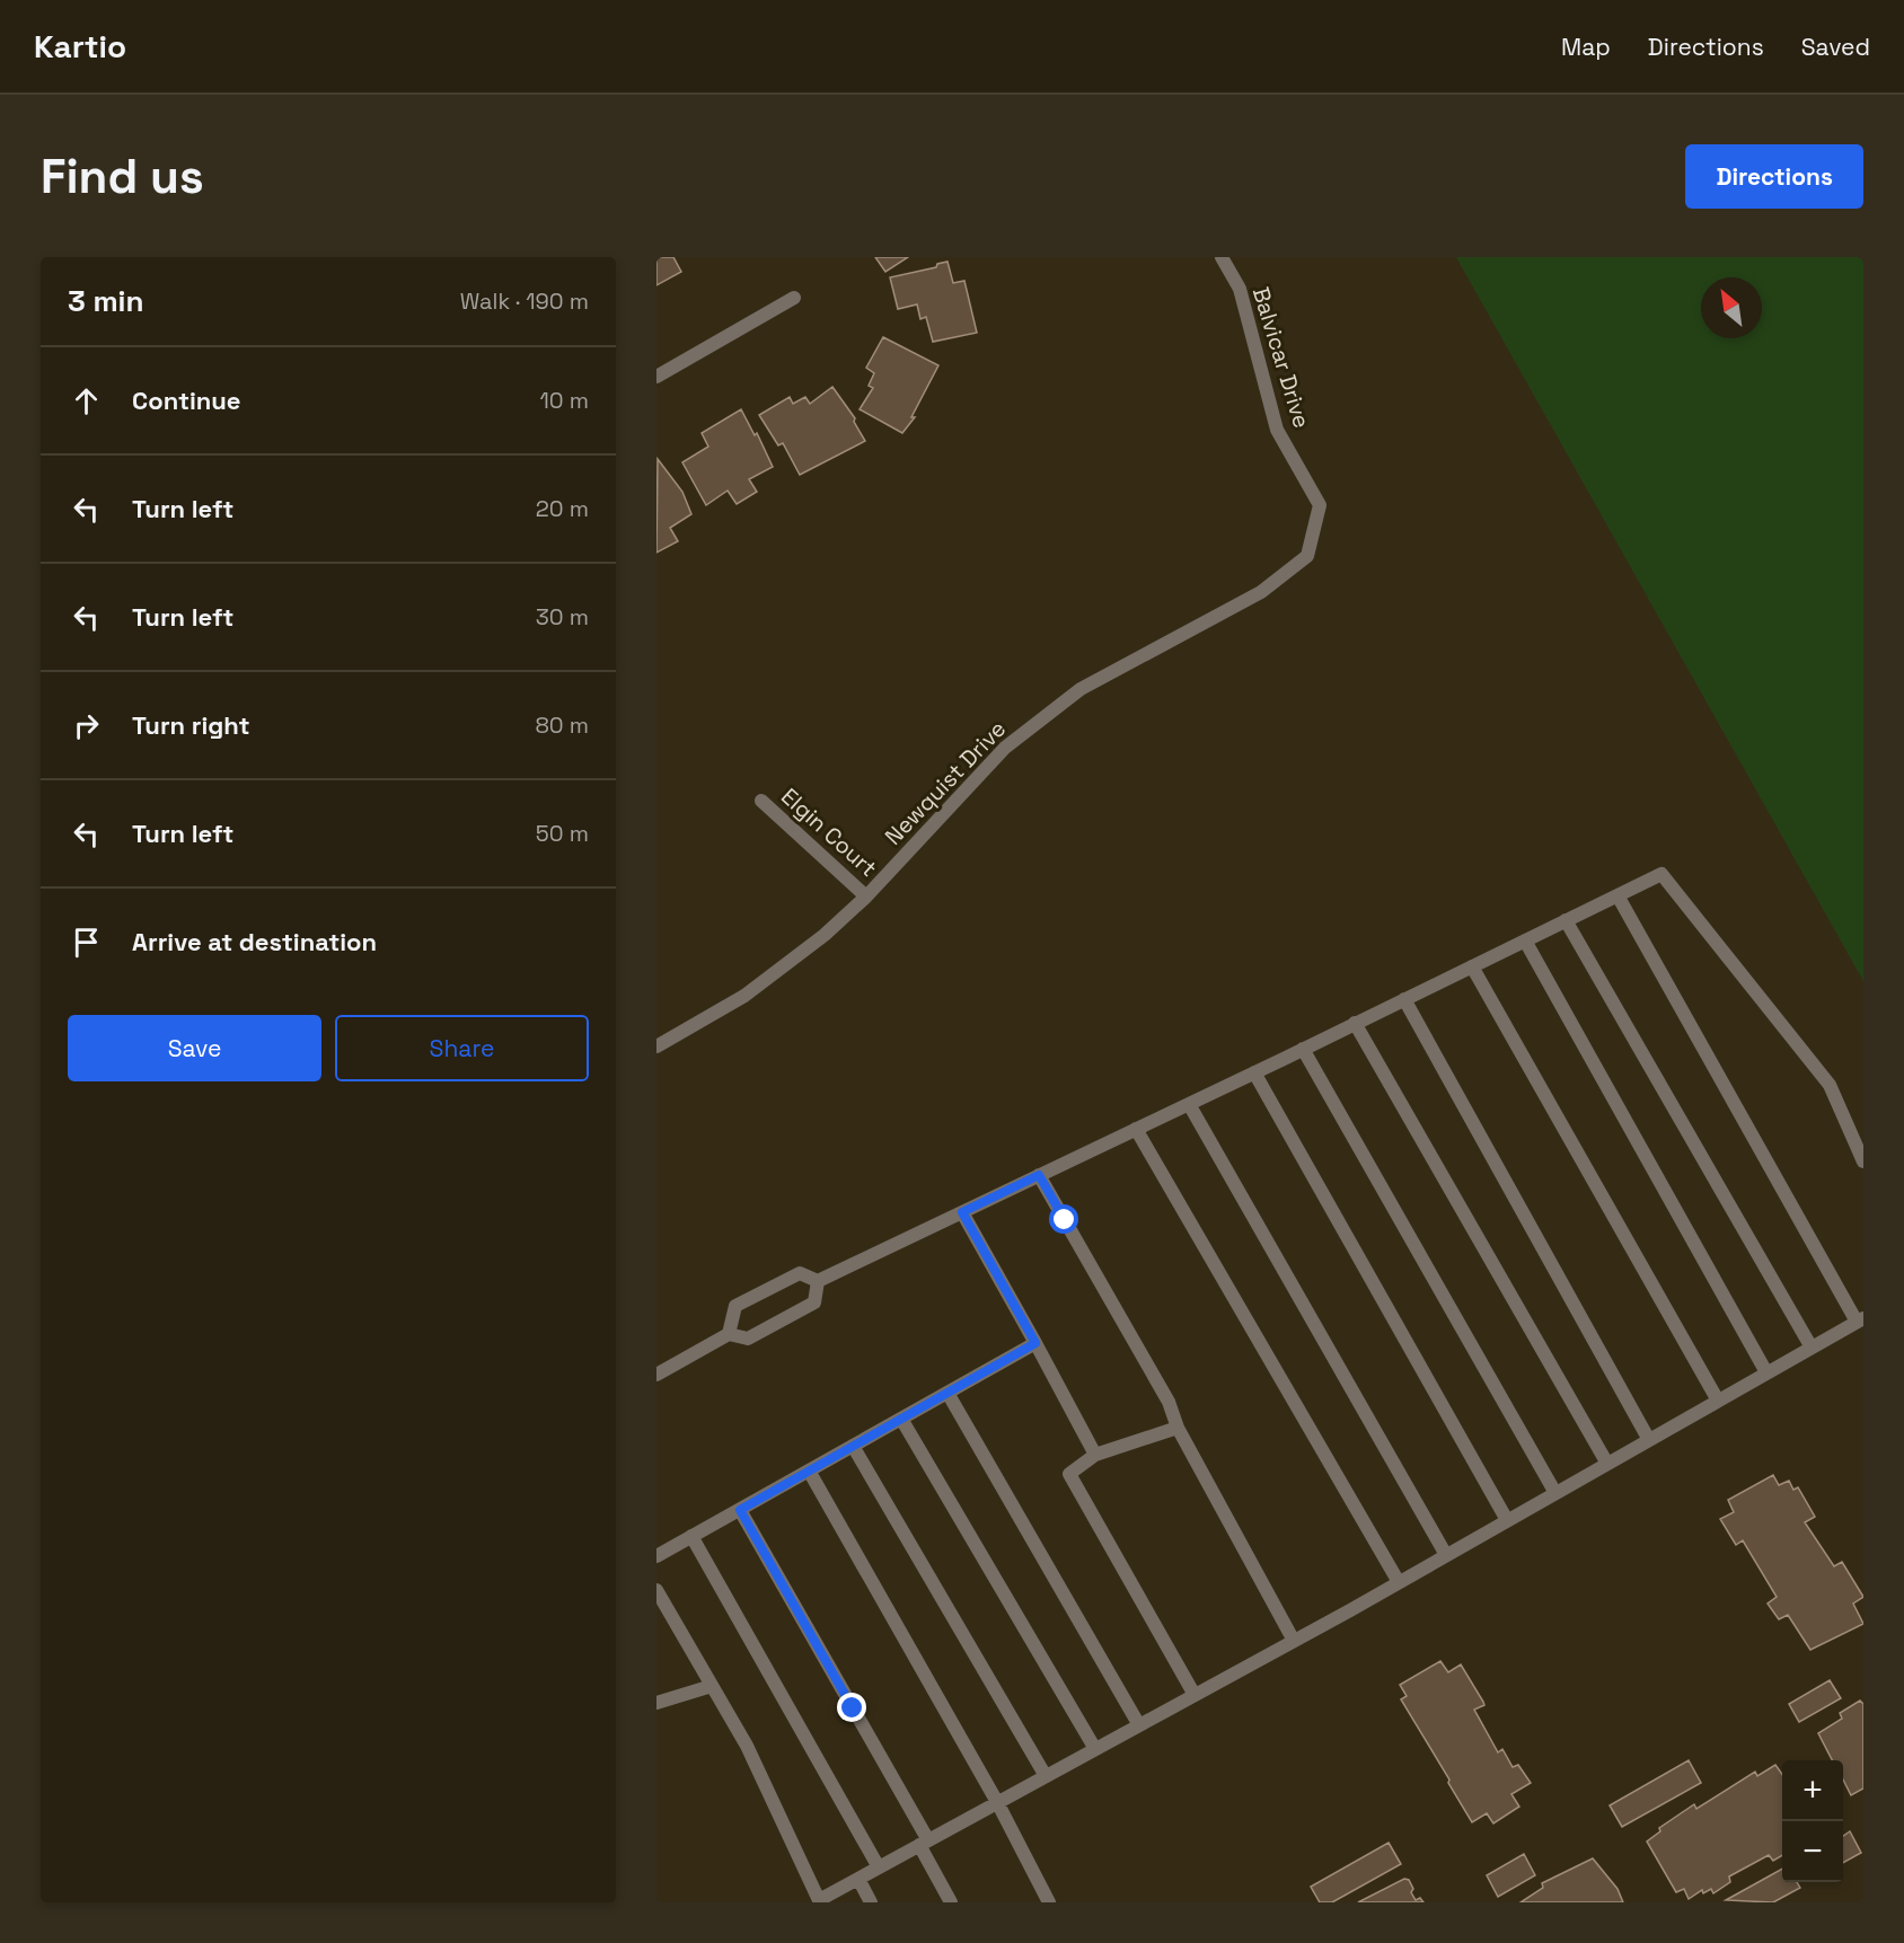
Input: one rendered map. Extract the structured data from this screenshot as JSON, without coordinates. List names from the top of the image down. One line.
{"streets":{"street":["Balvicar Drive","Newquist Drive","Elgin Court"]},"crossings":[["Balvicar Drive","Newquist Drive"],["Newquist Drive","Elgin Court"]],"north":"top left","page":{"header":"Kartio","nav":["Map","Directions","Saved"],"buttons":["Directions",["Save","Share"]],"title":"Find us","heading":["3 min","Walk · 190 m"],"list":[["Continue","10 m"],["Turn left","20 m"],["Turn left","30 m"],["Turn right","80 m"],["Turn left","50 m"],"Arrive at destination"],"map_buttons":["+","−"]}}
